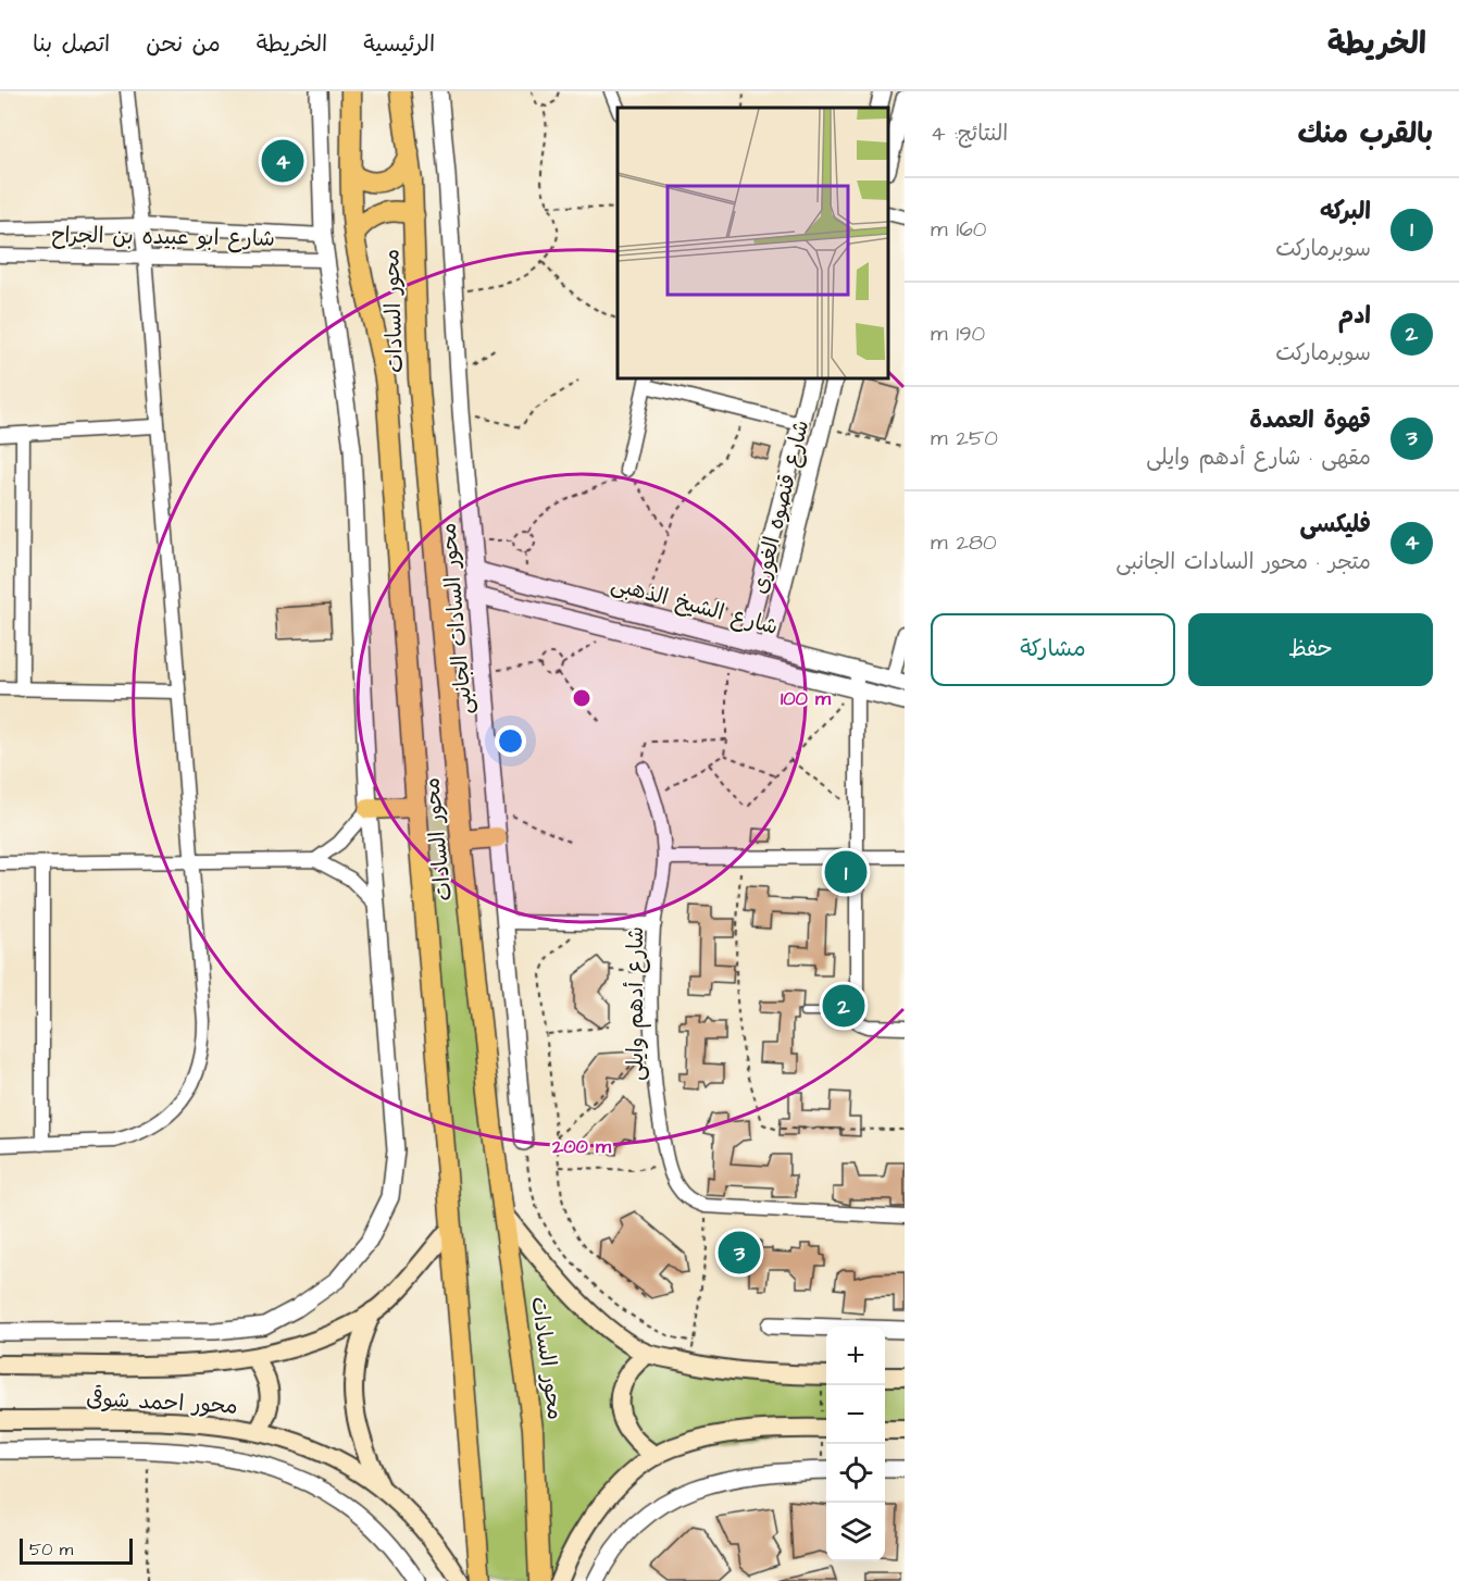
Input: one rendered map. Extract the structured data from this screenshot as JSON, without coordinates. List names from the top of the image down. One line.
{"streets":{"main road":["محور السادات","محور احمد شوقى"],"street":["شارع ابو عبيده بن الجراح","شارع قنصوه الغورى","شارع الشيخ الذهبى","محور السادات الجانبى","شارع أدهم وايلى"]},"crossings":[["محور السادات","محور احمد شوقى"],["شارع قنصوه الغورى","شارع الشيخ الذهبى"],["شارع الشيخ الذهبى","محور السادات الجانبى"]],"scale_bar":"50 m","page":{"header":"الخريطة","nav":["الرئيسية","الخريطة","من نحن","اتصل بنا"],"heading":["بالقرب منك","النتائج: 4"],"pins":["4","1","2","3"],"list":[{"mark":"1","name":"البركه","note":"سوبرماركت","value":"160 m"},{"mark":"2","name":"ادم","note":"سوبرماركت","value":"190 m"},{"mark":"3","name":"قهوة العمدة","note":"مقهى · شارع أدهم وايلى","value":"250 m"},{"mark":"4","name":"فليكسى","note":"متجر · محور السادات الجانبى","value":"280 m"}],"buttons":["حفظ","مشاركة"],"map_buttons":["+","−"],"scale":"50 m"},"rings":["100 m","200 m"]}
